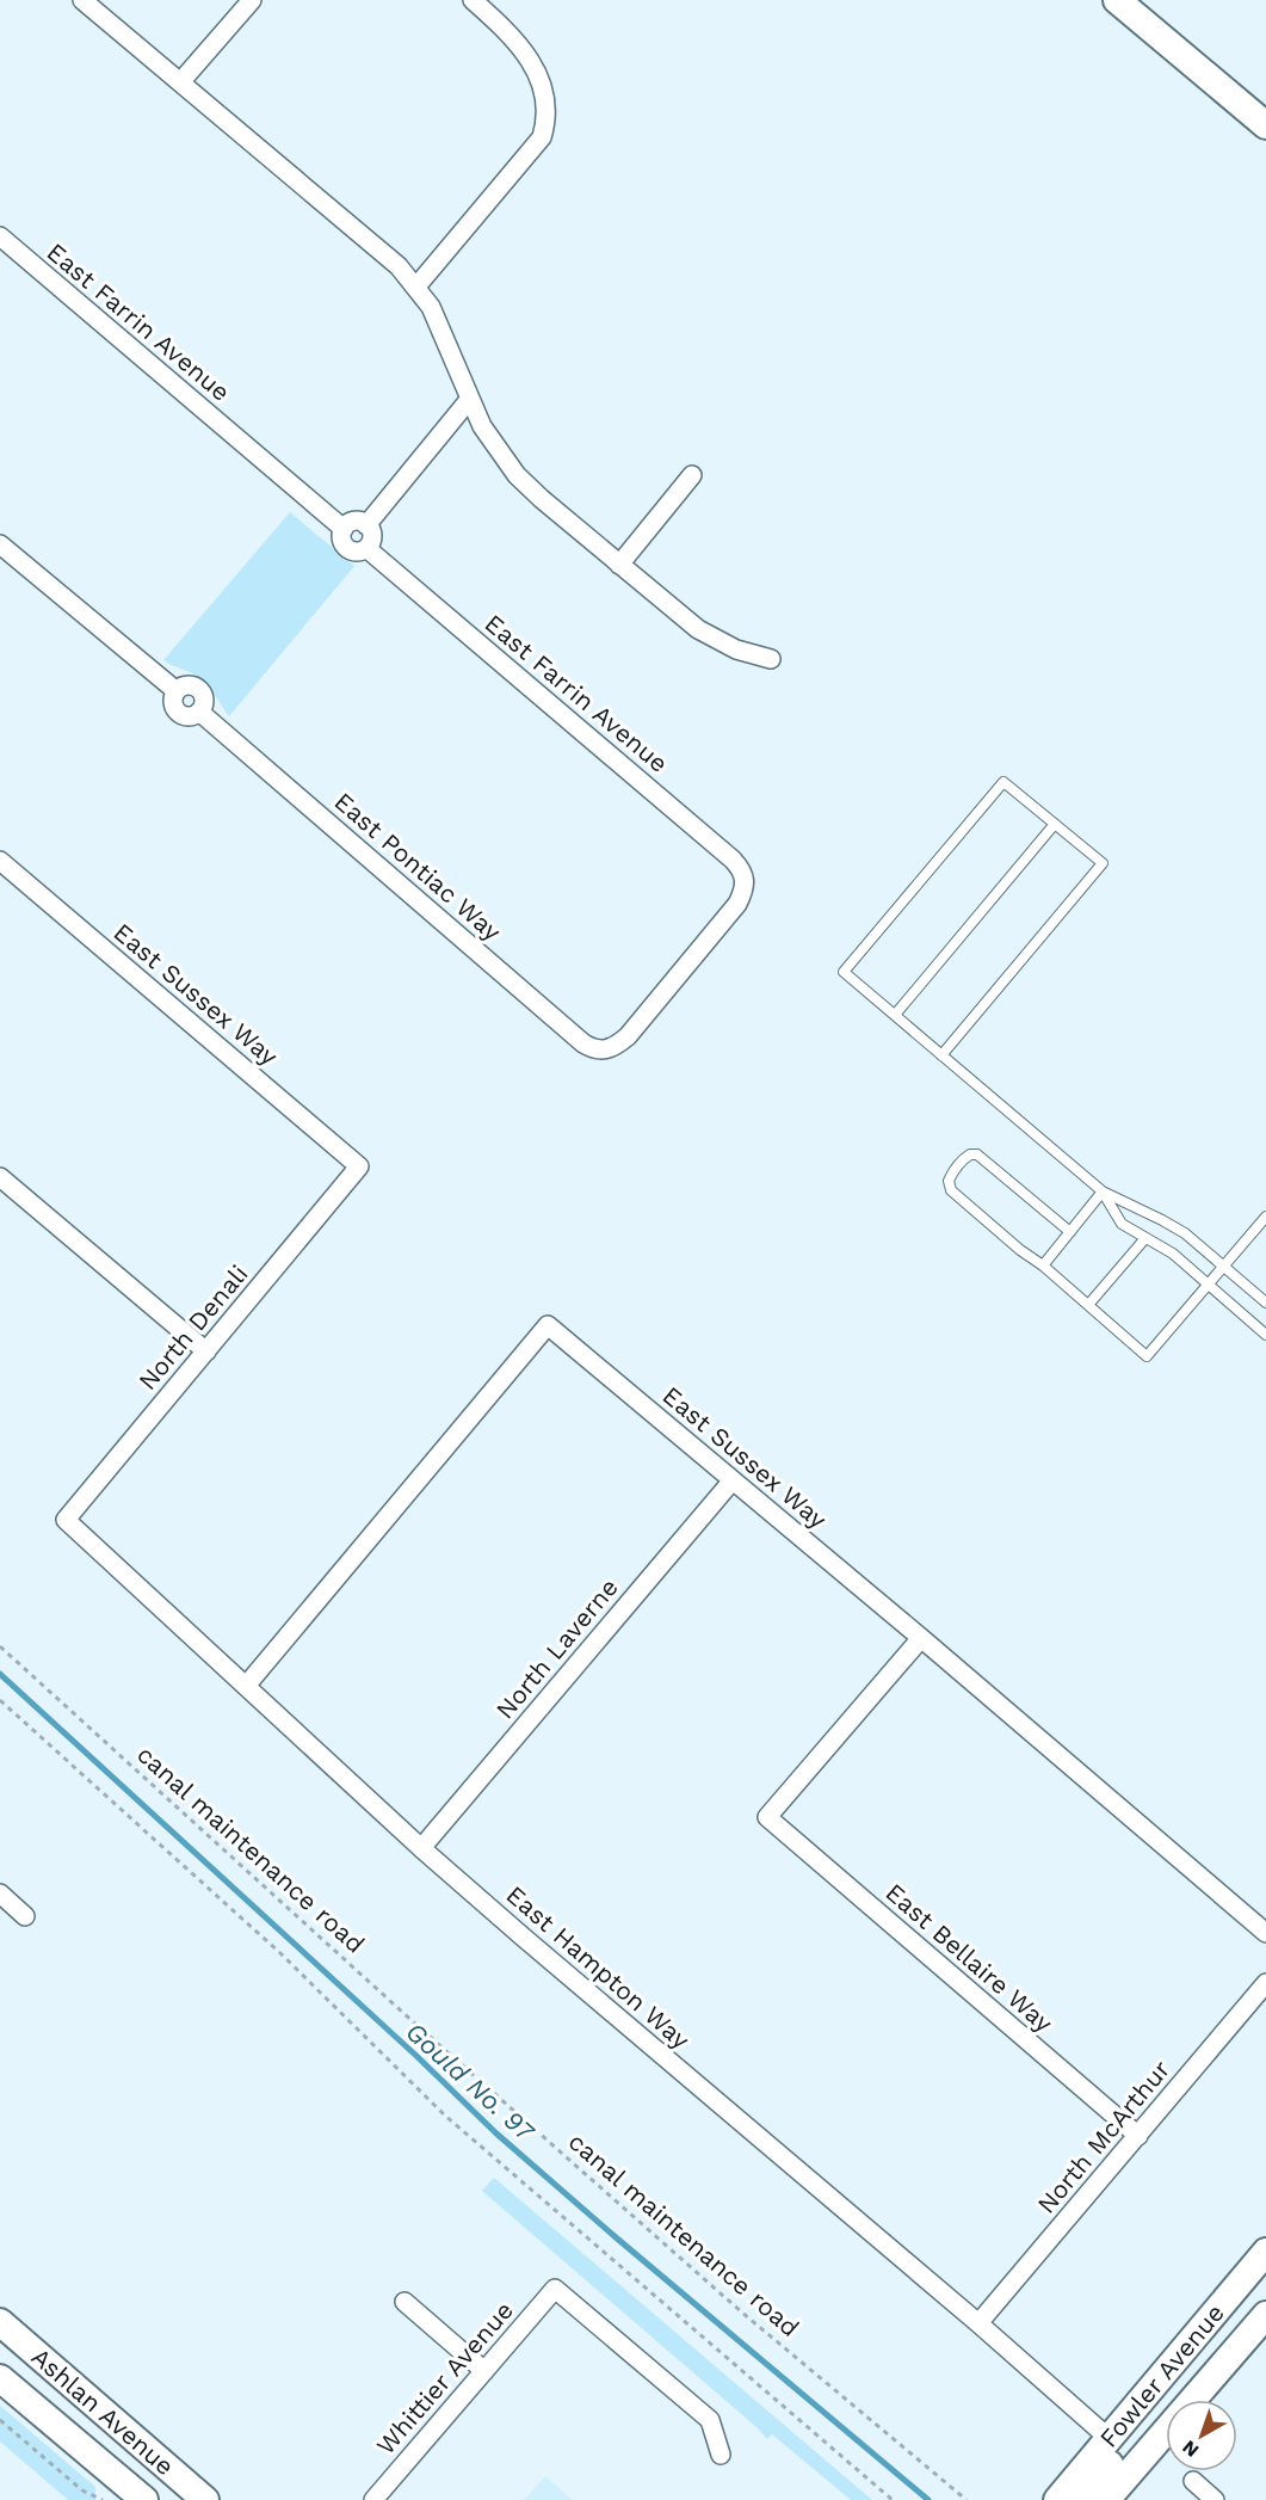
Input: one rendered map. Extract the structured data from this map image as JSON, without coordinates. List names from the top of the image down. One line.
{"streets":{"main road":["Fowler Avenue","Ashlan Avenue"],"street":["East Farrin Avenue","East Pontiac Way","East Sussex Way","North Denali","North Laverne","East Bellaire Way","East Hampton Way","North McArthur","Whittier Avenue"],"path":["canal maintenance road"]},"crossings":[["East Farrin Avenue","East Pontiac Way"],["East Sussex Way","North Denali"],["East Sussex Way","North Laverne"],["East Sussex Way","East Bellaire Way"],["East Sussex Way","East Hampton Way"],["North Denali","East Hampton Way"],["North Laverne","East Hampton Way"],["East Bellaire Way","North McArthur"],["East Hampton Way","North McArthur"],["East Hampton Way","Fowler Avenue"]],"water":["Gould No. 97"],"north":"bottom left"}
